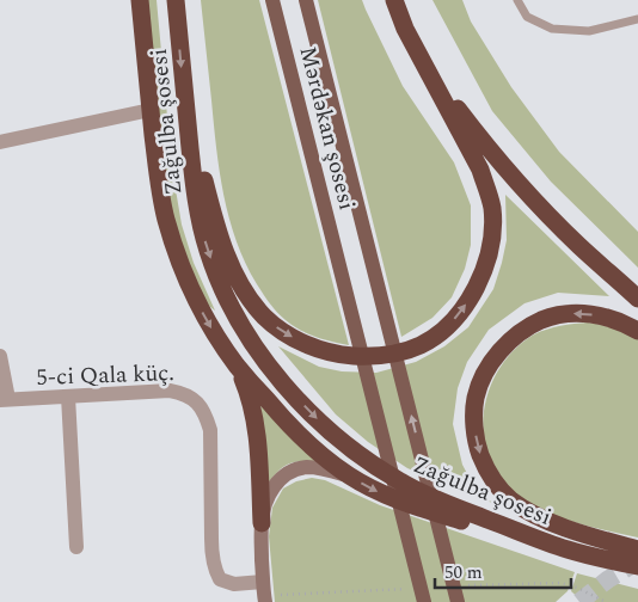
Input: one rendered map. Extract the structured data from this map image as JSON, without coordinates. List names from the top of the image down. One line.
{"streets":{"highway":["Zağulba şosesi"],"main road":["Mərdəkan şosesi"],"street":["5-ci Qala küç."]},"scale_bar":"50 m"}
